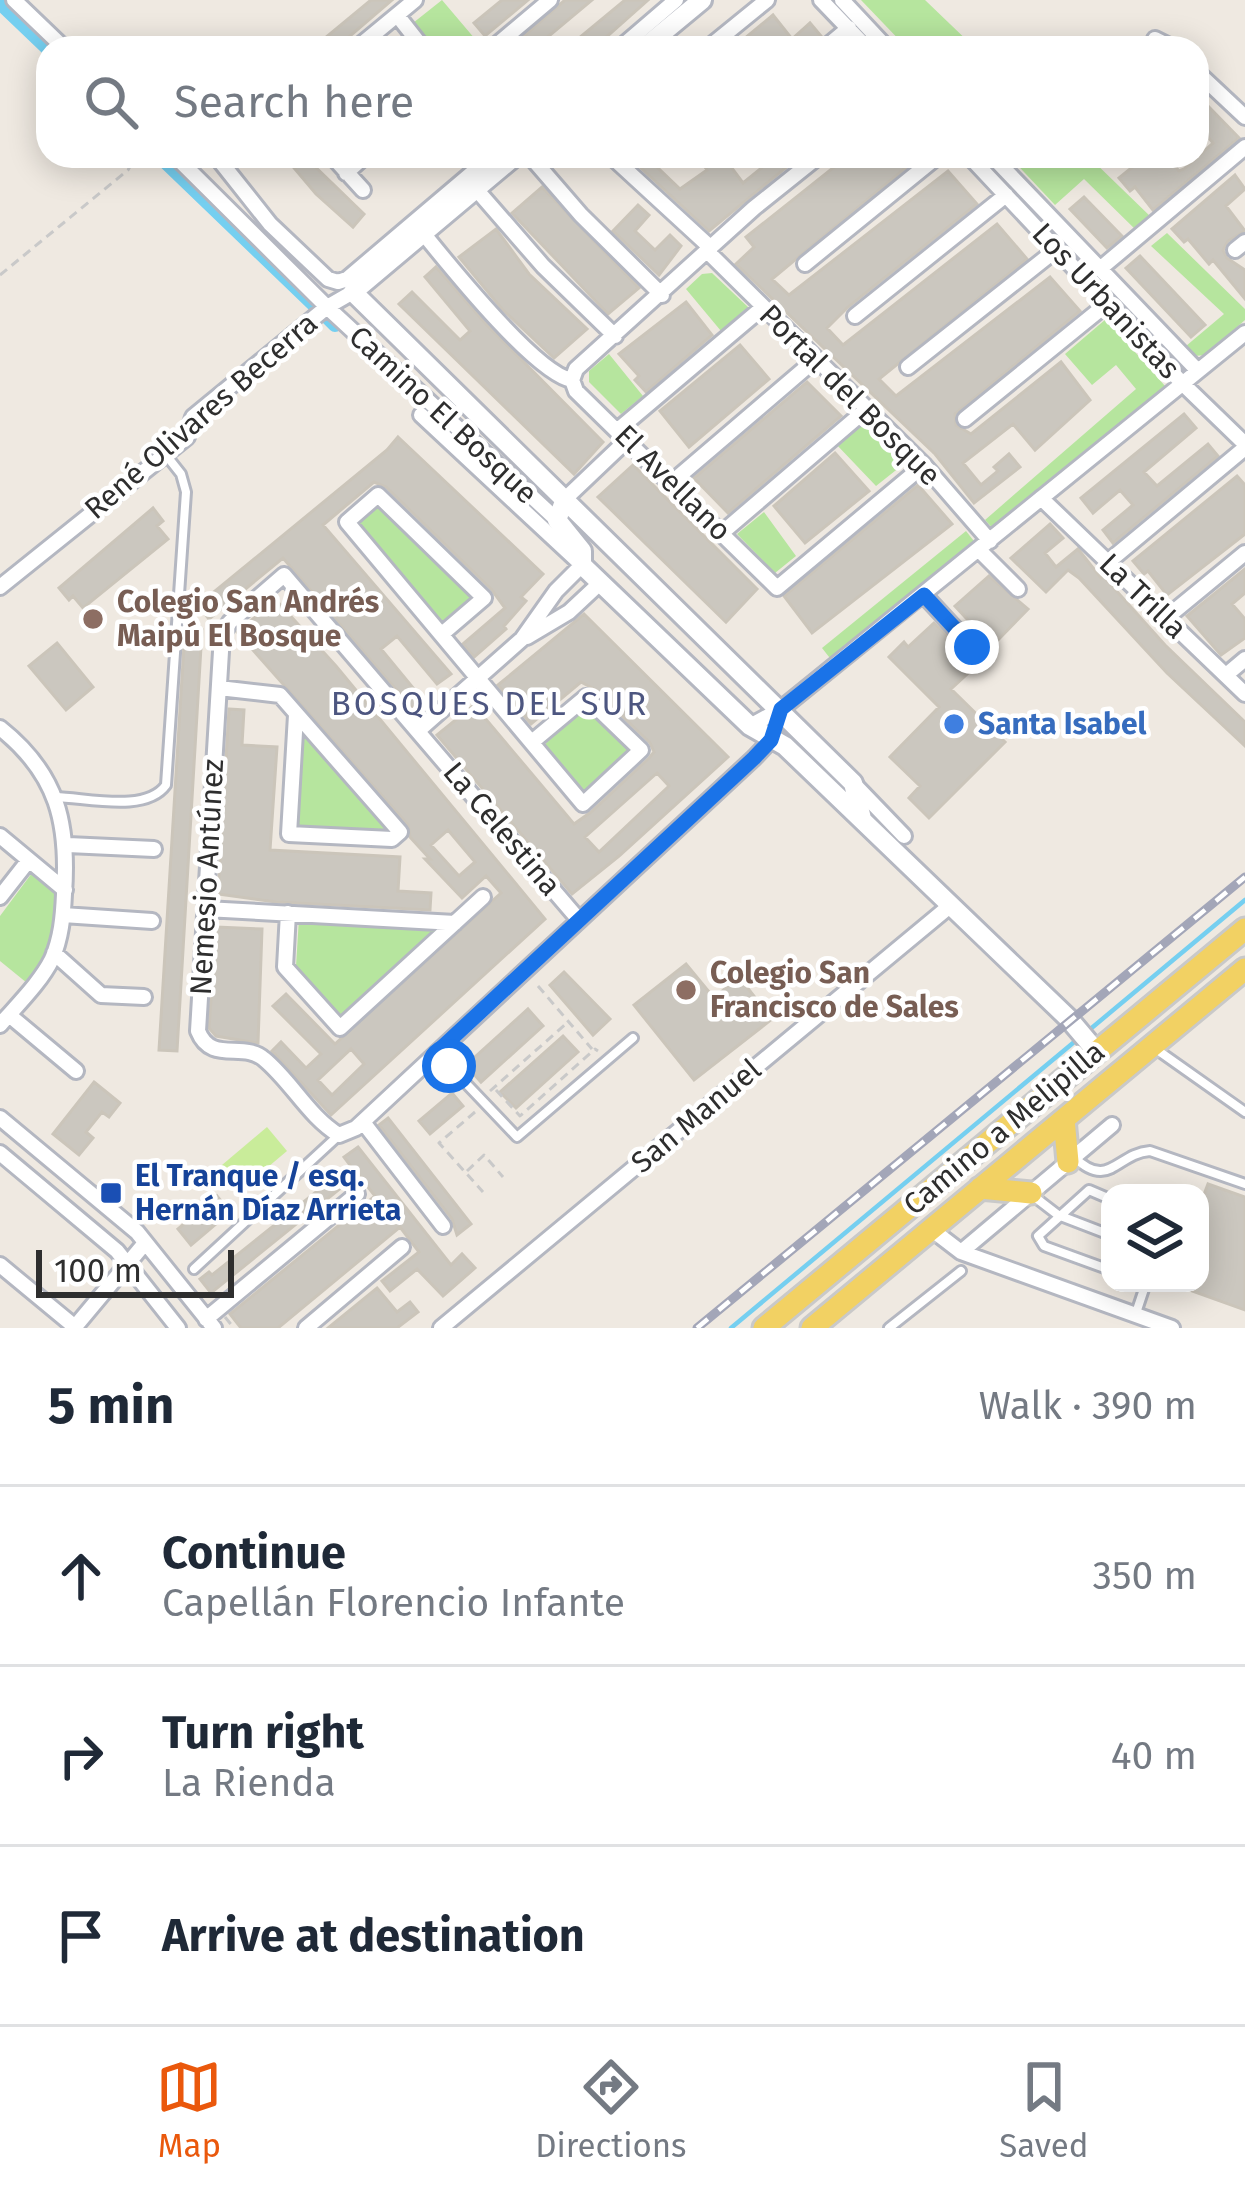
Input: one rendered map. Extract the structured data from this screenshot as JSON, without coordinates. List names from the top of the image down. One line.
{"streets":{"main road":["Camino a Melipilla"],"street":["Los Urbanistas","Portal del Bosque","Camino El Bosque","René Olivares Becerra","El Avellano","La Trilla","La Celestina","Nemesio Antúnez","San Manuel"]},"crossings":[["Portal del Bosque","El Avellano"],["Camino El Bosque","René Olivares Becerra"],["Camino El Bosque","San Manuel"],["Camino El Bosque","Camino a Melipilla"],["René Olivares Becerra","El Avellano"],["La Celestina","Nemesio Antúnez"]],"districts":["BOSQUES DEL SUR"],"places":{"other":["Colegio San Andrés Maipú El Bosque","Santa Isabel","Colegio San Francisco de Sales"],"transit":["El Tranque / esq. Hernán Díaz Arrieta"]},"scale_bar":"100 m","page":{"search":"Search here","scale":"100 m","heading":["5 min","Walk · 390 m"],"list":[["Continue","Capellán Florencio Infante","350 m"],["Turn right","La Rienda","40 m"],"Arrive at destination"],"nav":["Map","Directions","Saved"]}}
